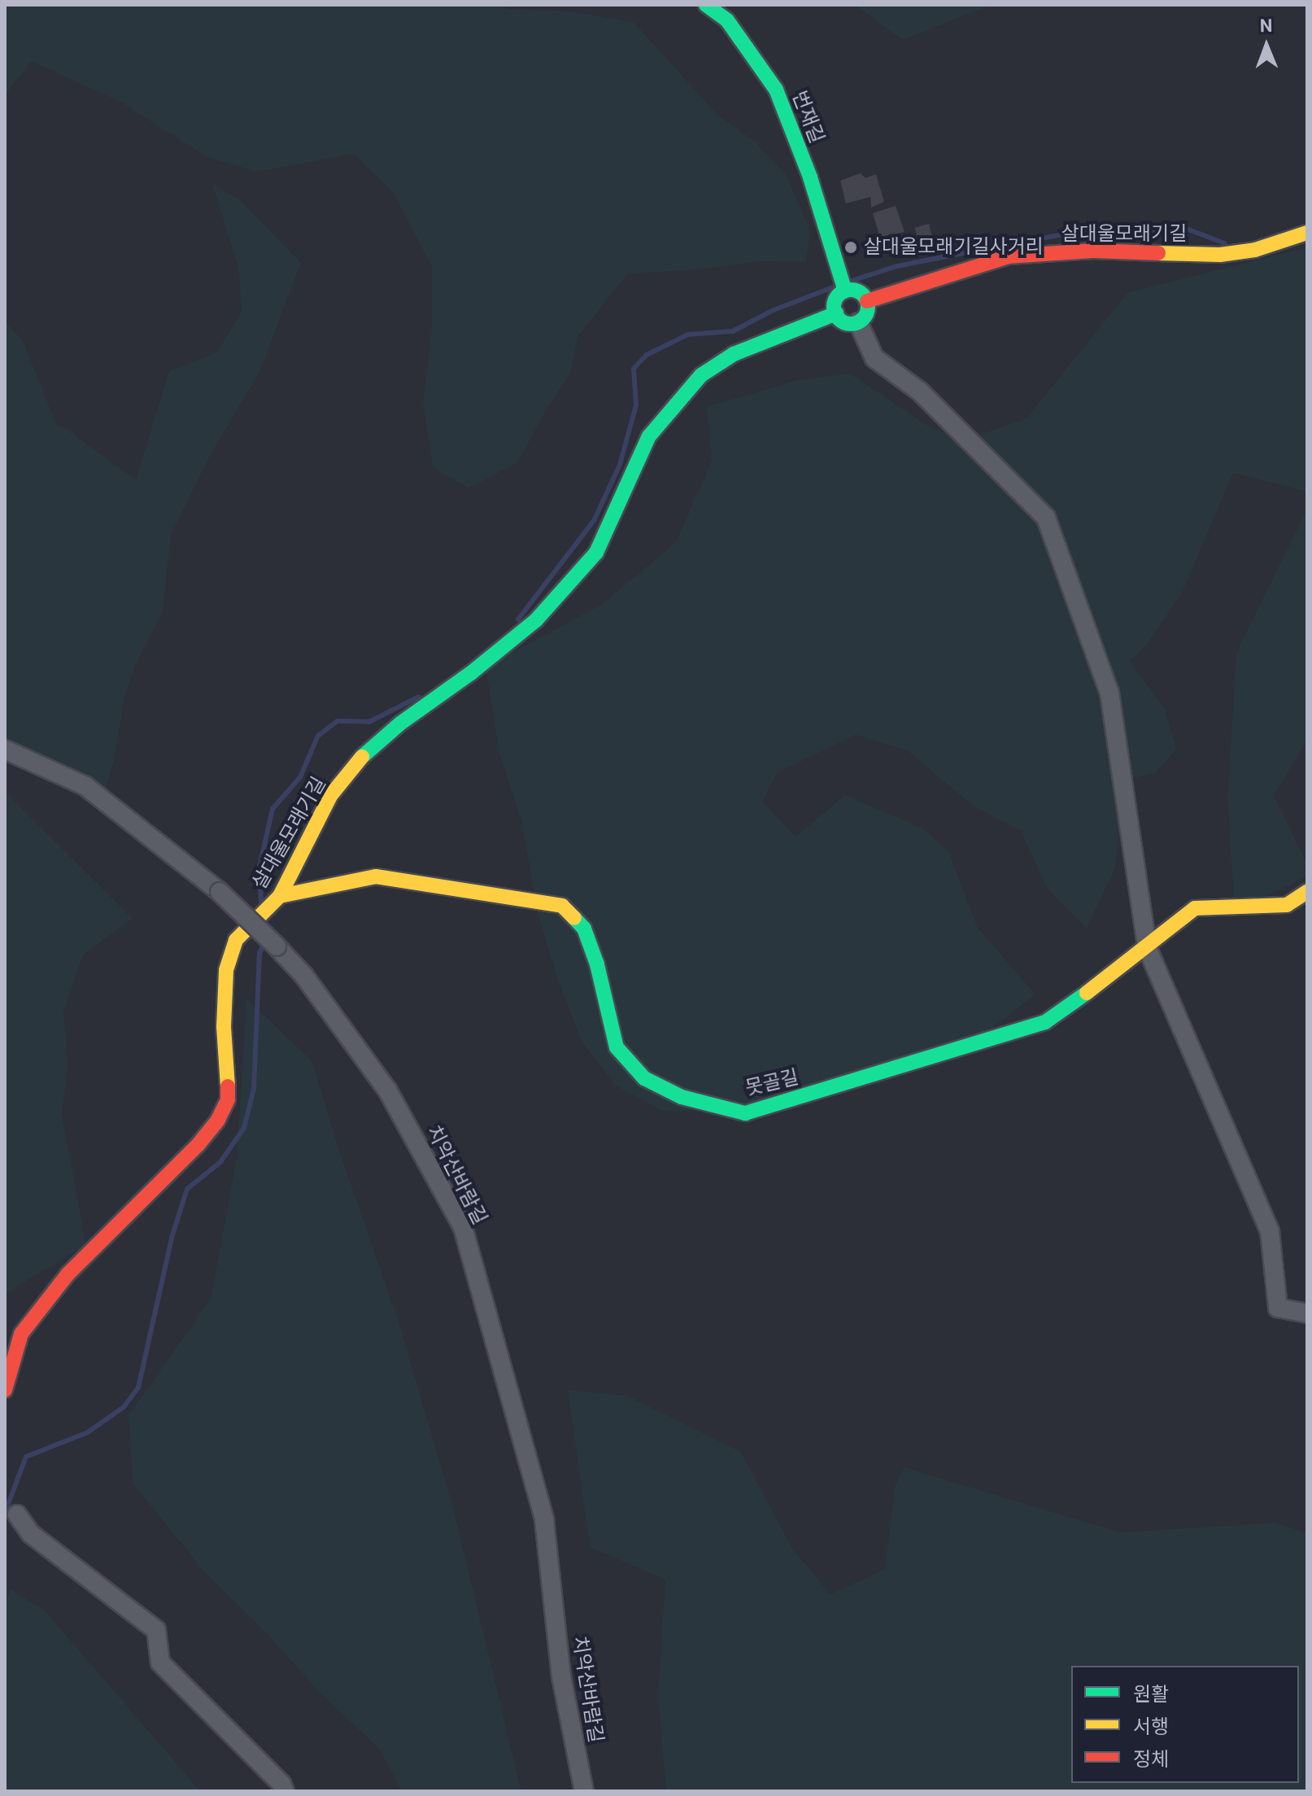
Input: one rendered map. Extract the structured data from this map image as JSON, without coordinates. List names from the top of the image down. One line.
{"streets":{"street":["번재길","살대울모래기길","못골길","치악산바람길"]},"crossings":[["번재길","살대울모래기길"],["살대울모래기길","못골길"]],"places":["살대울모래기길사거리"],"legend":["원활","서행","정체"],"north":"top"}
